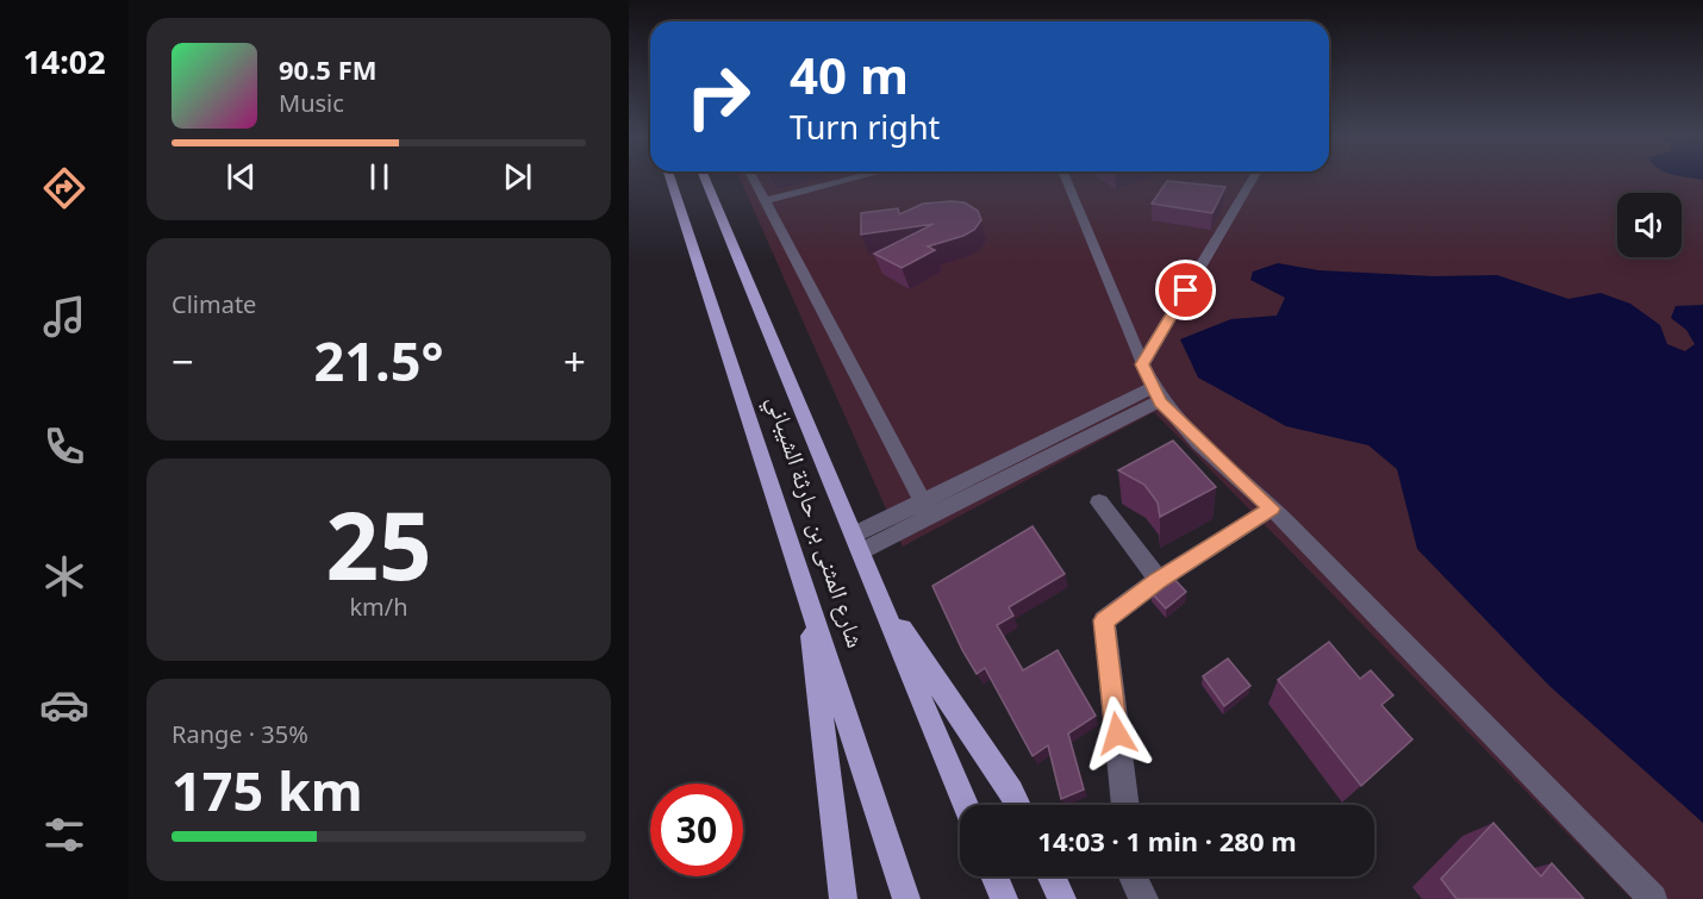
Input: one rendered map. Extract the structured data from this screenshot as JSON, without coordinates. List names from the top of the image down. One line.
{"streets":{"main road":["شارع المثنى بن حارثة الشيباني"]},"page":{"tabs":"14:02","turn":["40 m","Turn right"],"song":["90.5 FM","Music"],"tile":["Climate",["25","km/h"],["Range · 35%","175 km"]],"heat":["−","21.5°","+"],"limit":"30","trip":"14:03 · 1 min · 280 m"}}
